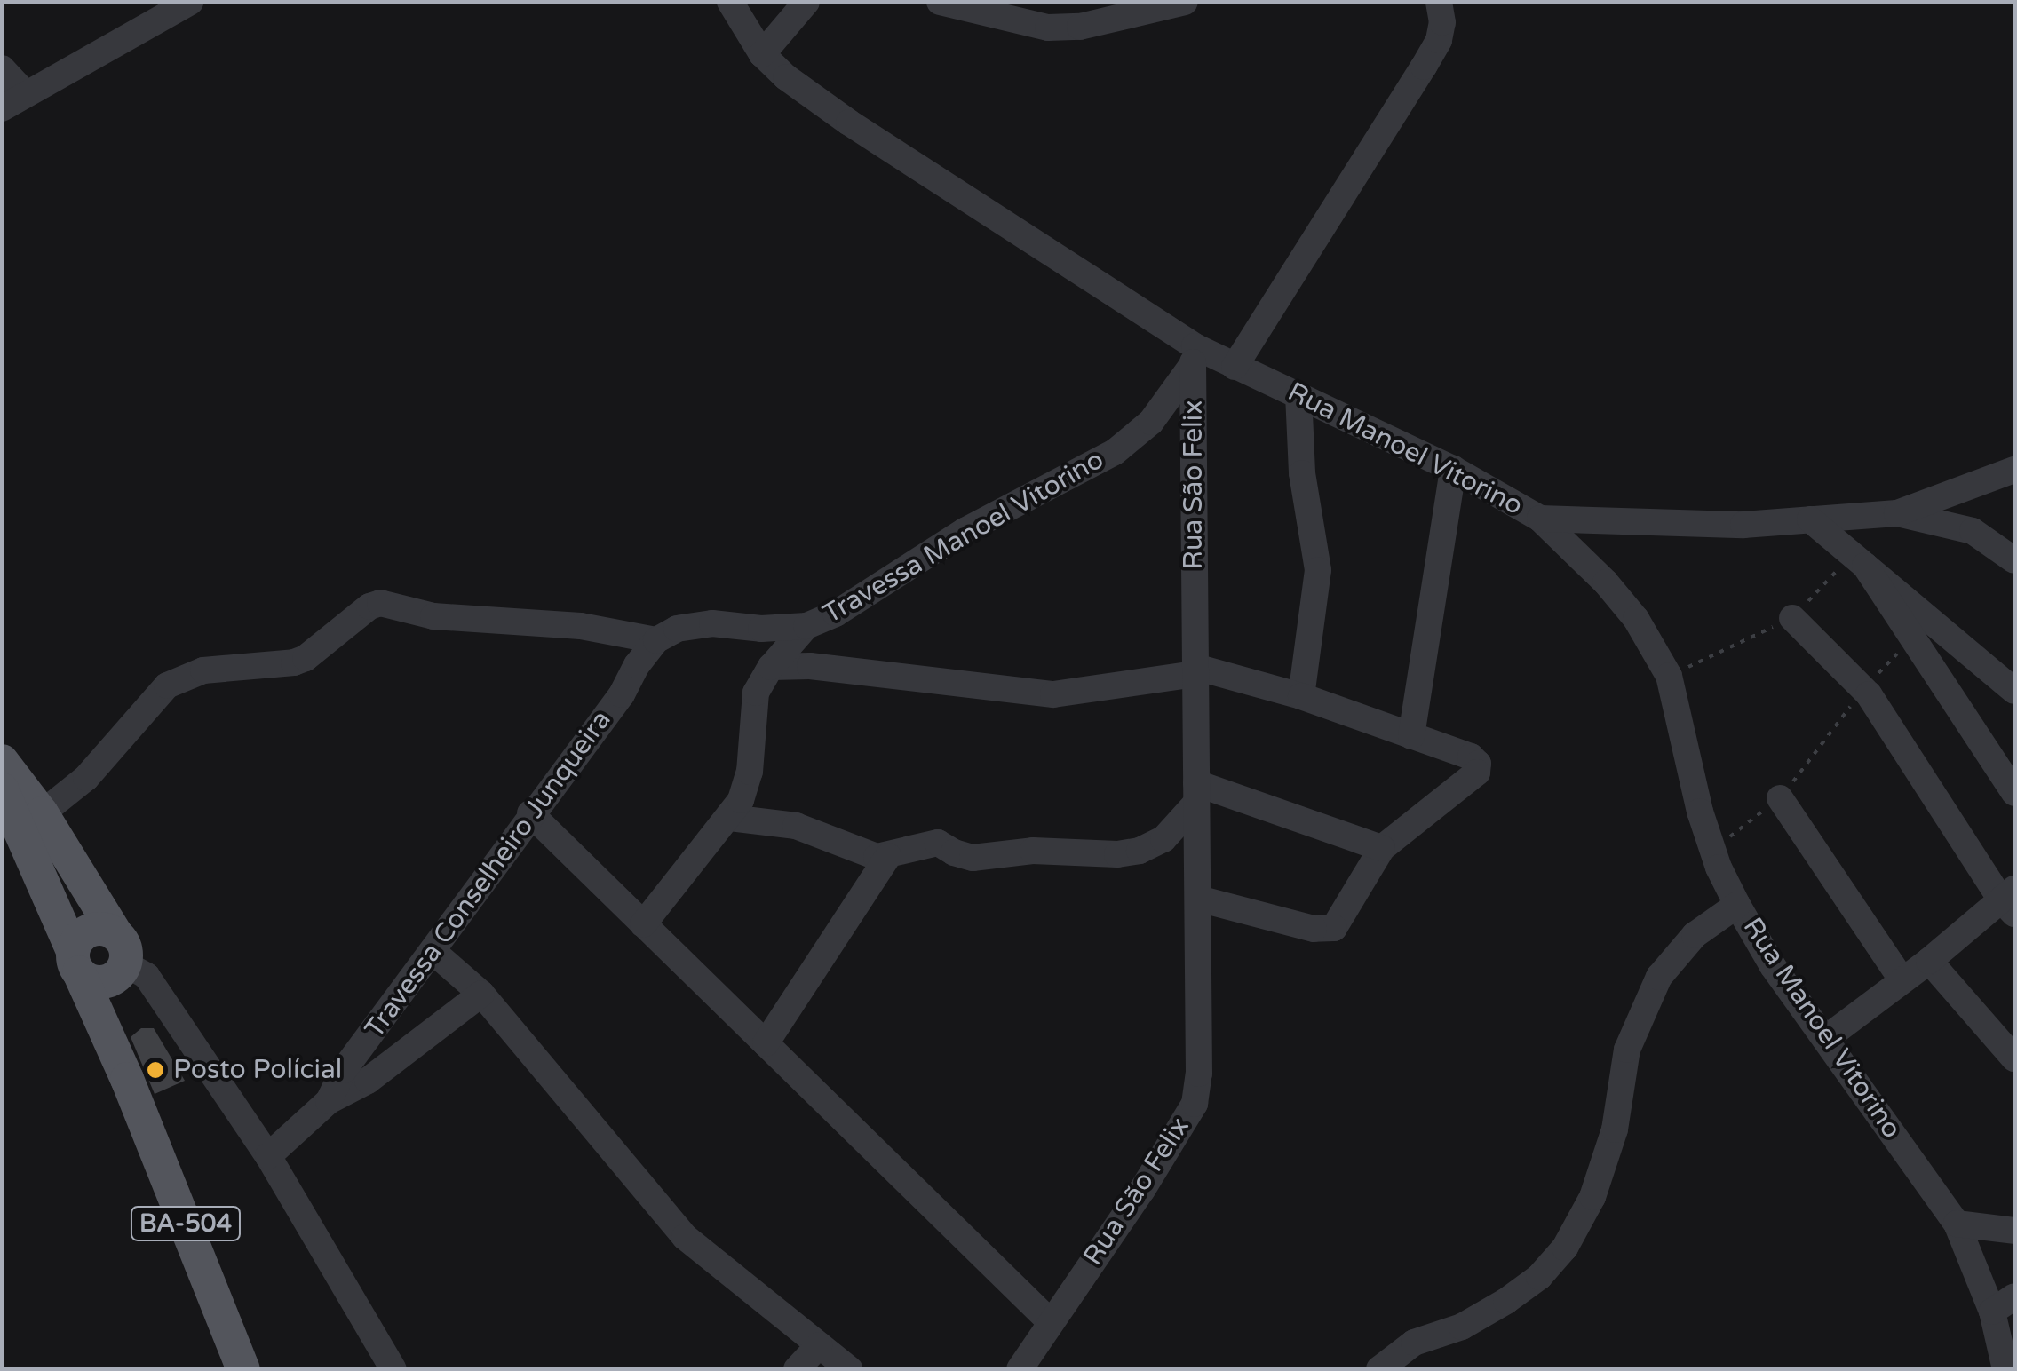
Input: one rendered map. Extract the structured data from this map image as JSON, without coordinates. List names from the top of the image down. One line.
{"streets":{"main road":["BA-504"],"street":["Rua Manoel Vitorino","Rua São Felix","Travessa Manoel Vitorino","Travessa Conselheiro Junqueira"]},"crossings":[["Rua Manoel Vitorino","Rua São Felix"],["Rua Manoel Vitorino","Travessa Manoel Vitorino"],["Rua São Felix","Travessa Manoel Vitorino"],["Travessa Manoel Vitorino","Travessa Conselheiro Junqueira"]],"places":["Posto Polícial"]}
